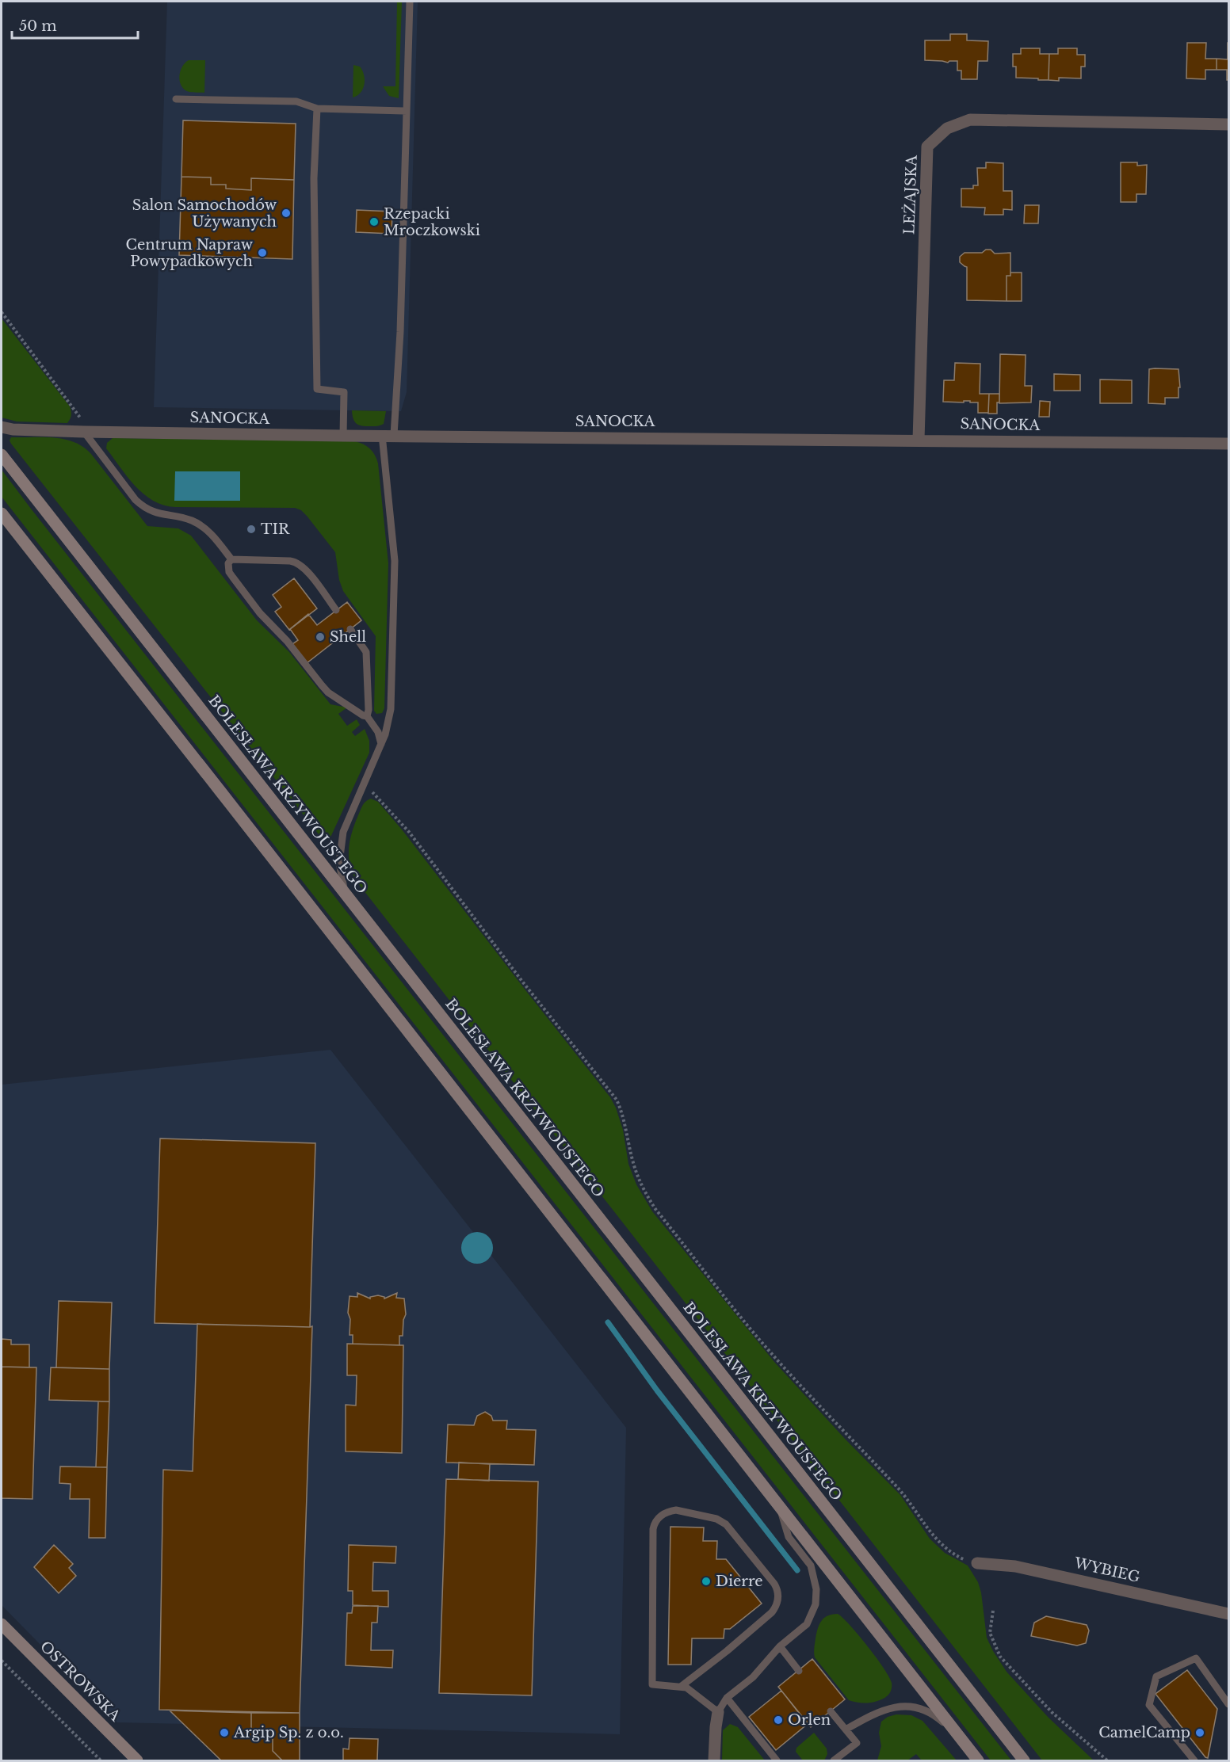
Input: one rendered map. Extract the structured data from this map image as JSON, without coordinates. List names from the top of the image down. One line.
{"streets":{"main road":["BOLESŁAWA KRZYWOUSTEGO","OSTROWSKA"],"street":["LEŻAJSKA","SANOCKA","WYBIEG"]},"crossings":[["LEŻAJSKA","SANOCKA"]],"places":["Salon Samochodów Używanych","Rzepacki Mroczkowski","Centrum Napraw Powypadkowych","TIR","Shell","Dierre","Orlen","Argip Sp. z o.o.","CamelCamp"],"scale_bar":"50 m"}
